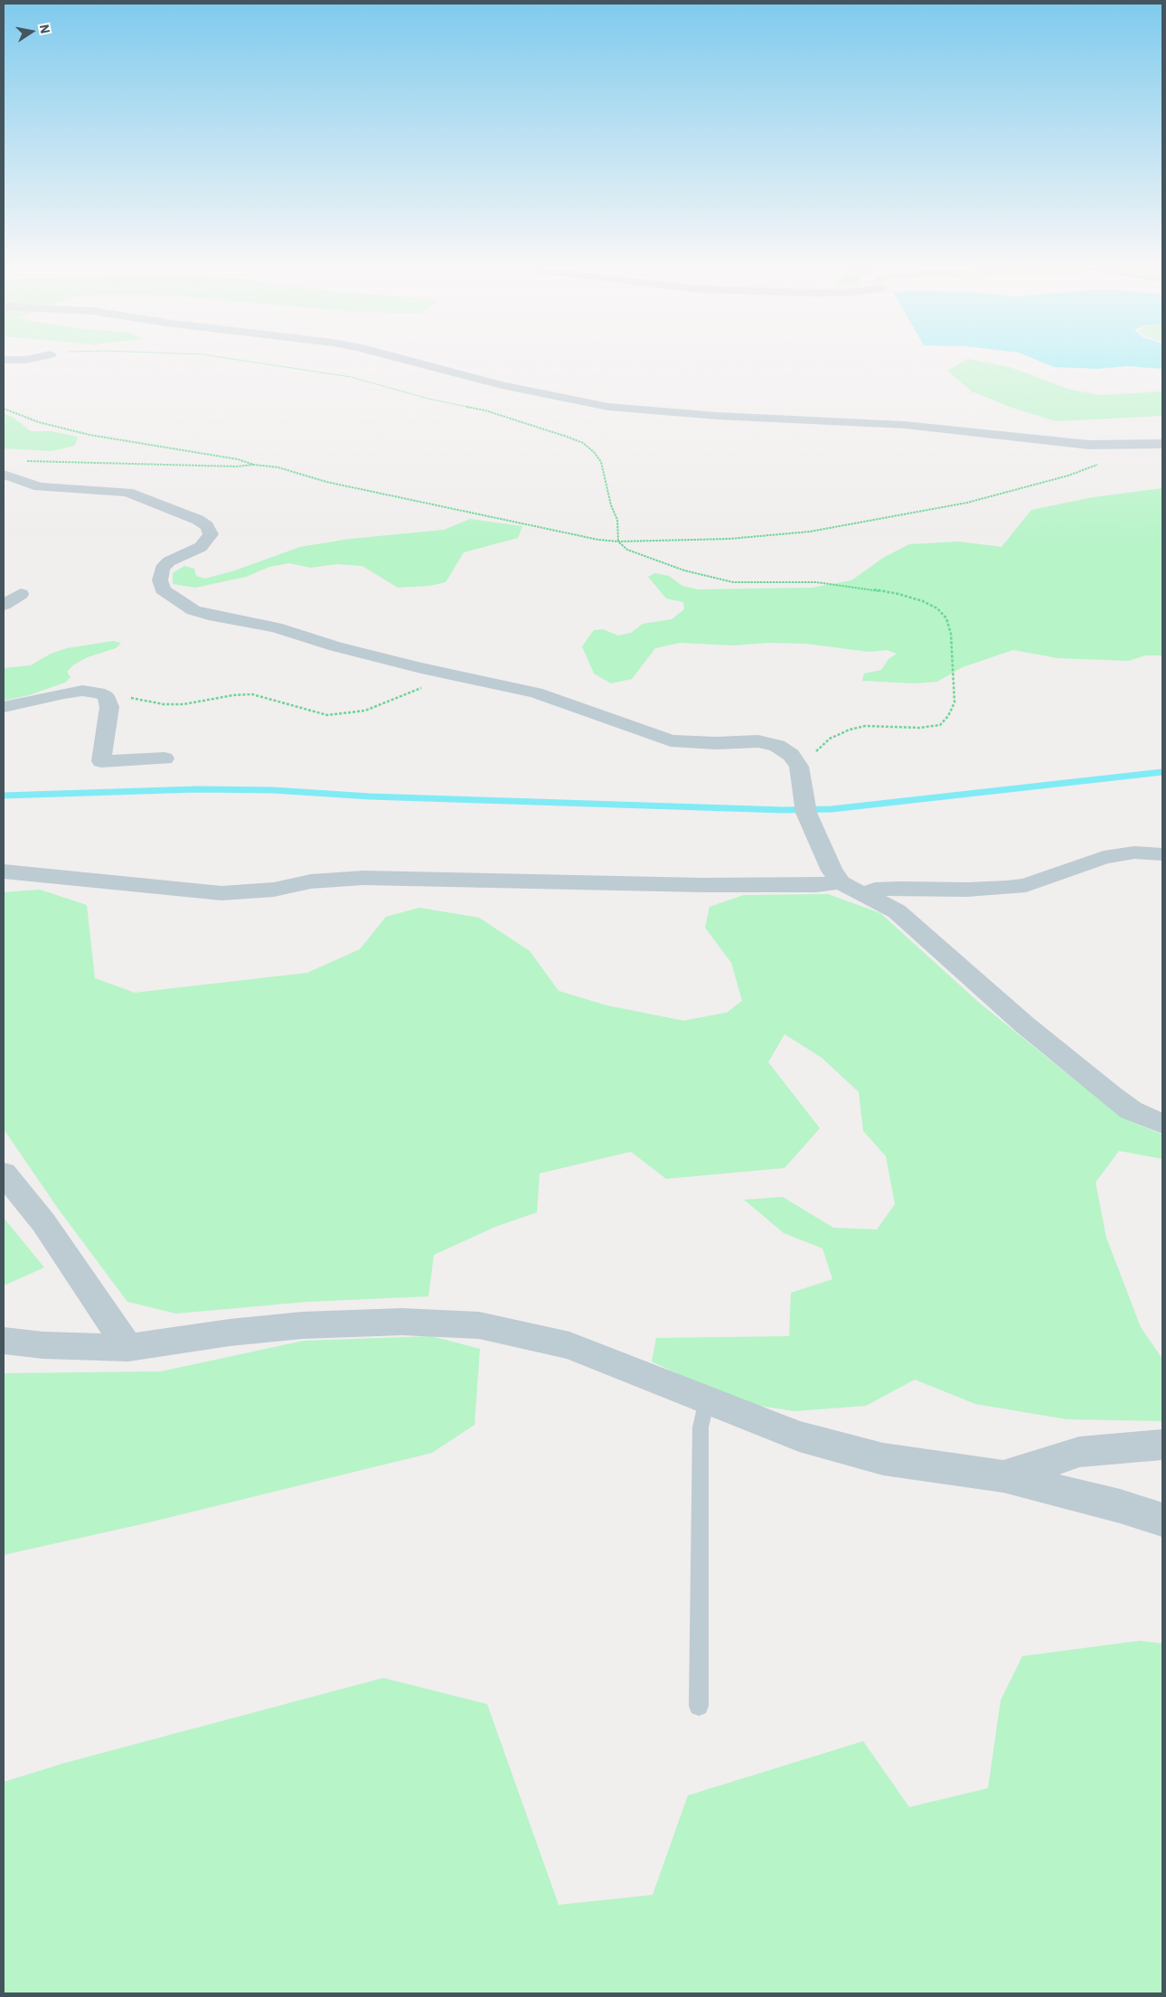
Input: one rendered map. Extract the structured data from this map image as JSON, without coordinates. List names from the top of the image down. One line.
{"north":"right"}
